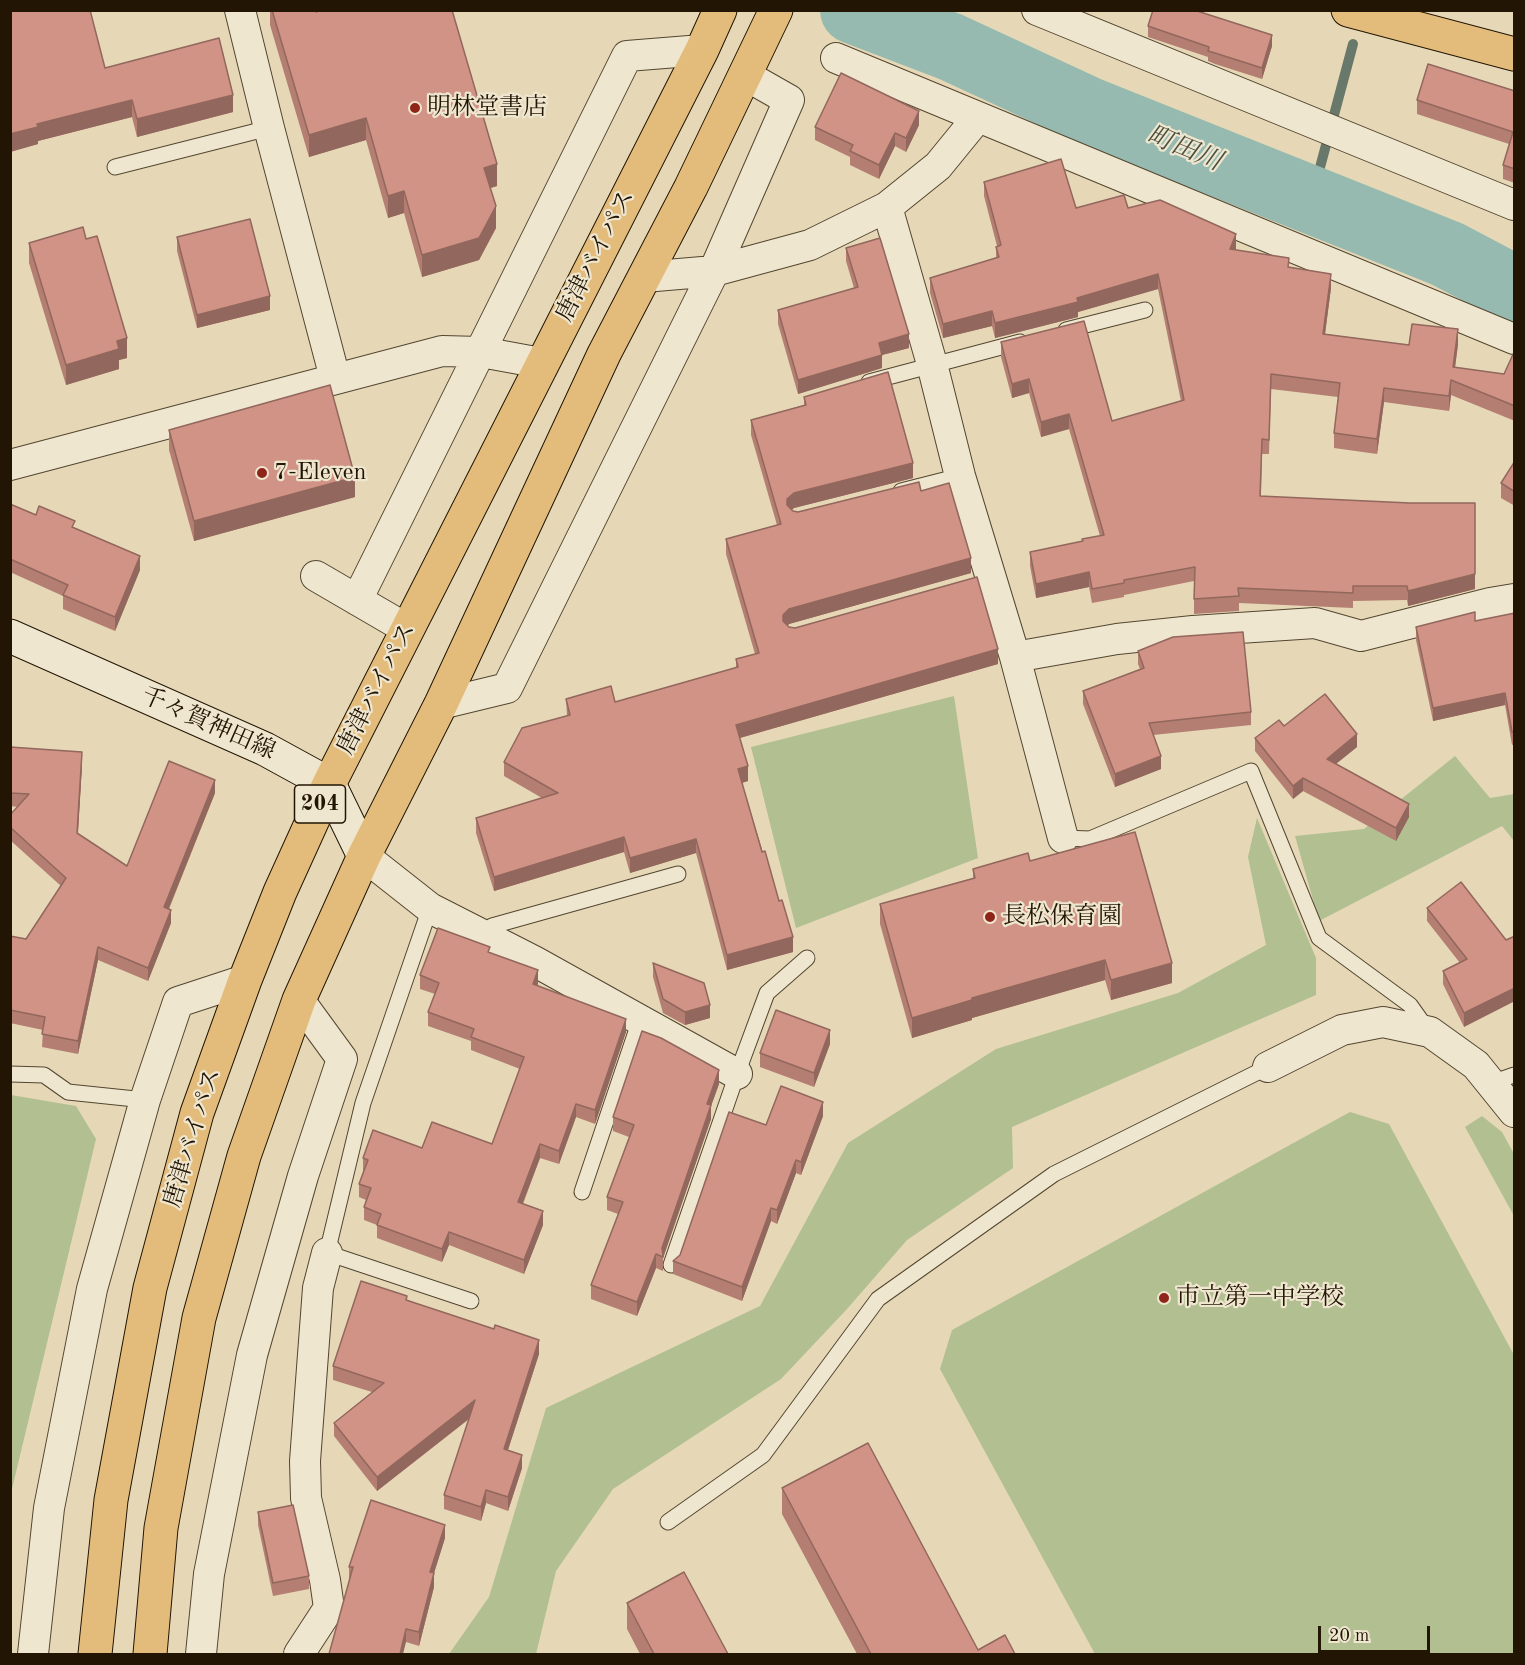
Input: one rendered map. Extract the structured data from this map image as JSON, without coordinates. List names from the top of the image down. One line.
{"streets":{"main road":["唐津バイパス","千々賀神田線","204"]},"crossings":[["唐津バイパス","千々賀神田線"]],"water":["町田川"],"places":["明林堂書店","7-Eleven","長松保育園","市立第一中学校"],"scale_bar":"20 m"}
